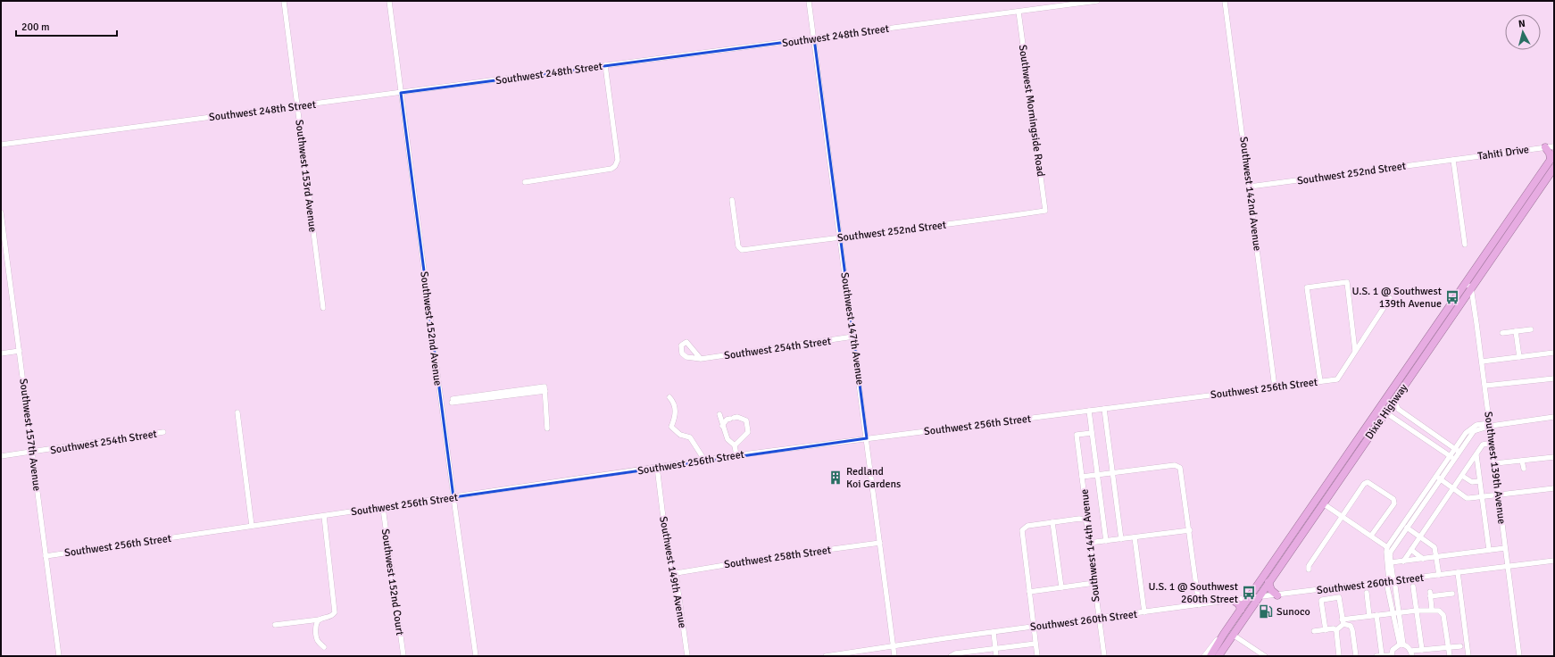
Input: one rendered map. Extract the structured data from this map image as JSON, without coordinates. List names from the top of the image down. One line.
{"streets":{"highway":["Dixie Highway"],"street":["Southwest 248th Street","Southwest Morningside Road","Tahiti Drive","Southwest 252nd Street","Southwest 153rd Avenue","Southwest 142nd Avenue","Southwest 152nd Avenue","Southwest 147th Avenue","Southwest 254th Street","Southwest 256th Street","Southwest 157th Avenue","Southwest 139th Avenue","Southwest 144th Avenue","Southwest 258th Street","Southwest 149th Avenue","Southwest 152nd Court","Southwest 260th Street"]},"crossings":[["Southwest 248th Street","Southwest Morningside Road"],["Southwest 248th Street","Southwest 153rd Avenue"],["Southwest 248th Street","Southwest 152nd Avenue"],["Southwest 248th Street","Southwest 147th Avenue"],["Southwest Morningside Road","Southwest 252nd Street"],["Tahiti Drive","Southwest 252nd Street"],["Southwest 252nd Street","Southwest 142nd Avenue"],["Southwest 252nd Street","Southwest 147th Avenue"],["Southwest 142nd Avenue","Southwest 256th Street"],["Southwest 152nd Avenue","Southwest 256th Street"],["Southwest 147th Avenue","Southwest 254th Street"],["Southwest 147th Avenue","Southwest 256th Street"],["Southwest 147th Avenue","Southwest 258th Street"],["Southwest 147th Avenue","Southwest 260th Street"],["Southwest 254th Street","Southwest 157th Avenue"],["Southwest 256th Street","Southwest 157th Avenue"],["Southwest 256th Street","Southwest 149th Avenue"],["Southwest 256th Street","Southwest 152nd Court"],["Dixie Highway","Southwest 139th Avenue"],["Dixie Highway","Southwest 260th Street"],["Southwest 139th Avenue","Southwest 260th Street"],["Southwest 144th Avenue","Southwest 260th Street"],["Southwest 258th Street","Southwest 149th Avenue"]],"places":{"bus stop":["U.S. 1 @ Southwest 139th Avenue","U.S. 1 @ Southwest 260th Street"],"building":["Redland Koi Gardens"],"fuel station":["Sunoco"]},"scale_bar":"200 m","north":"top"}
